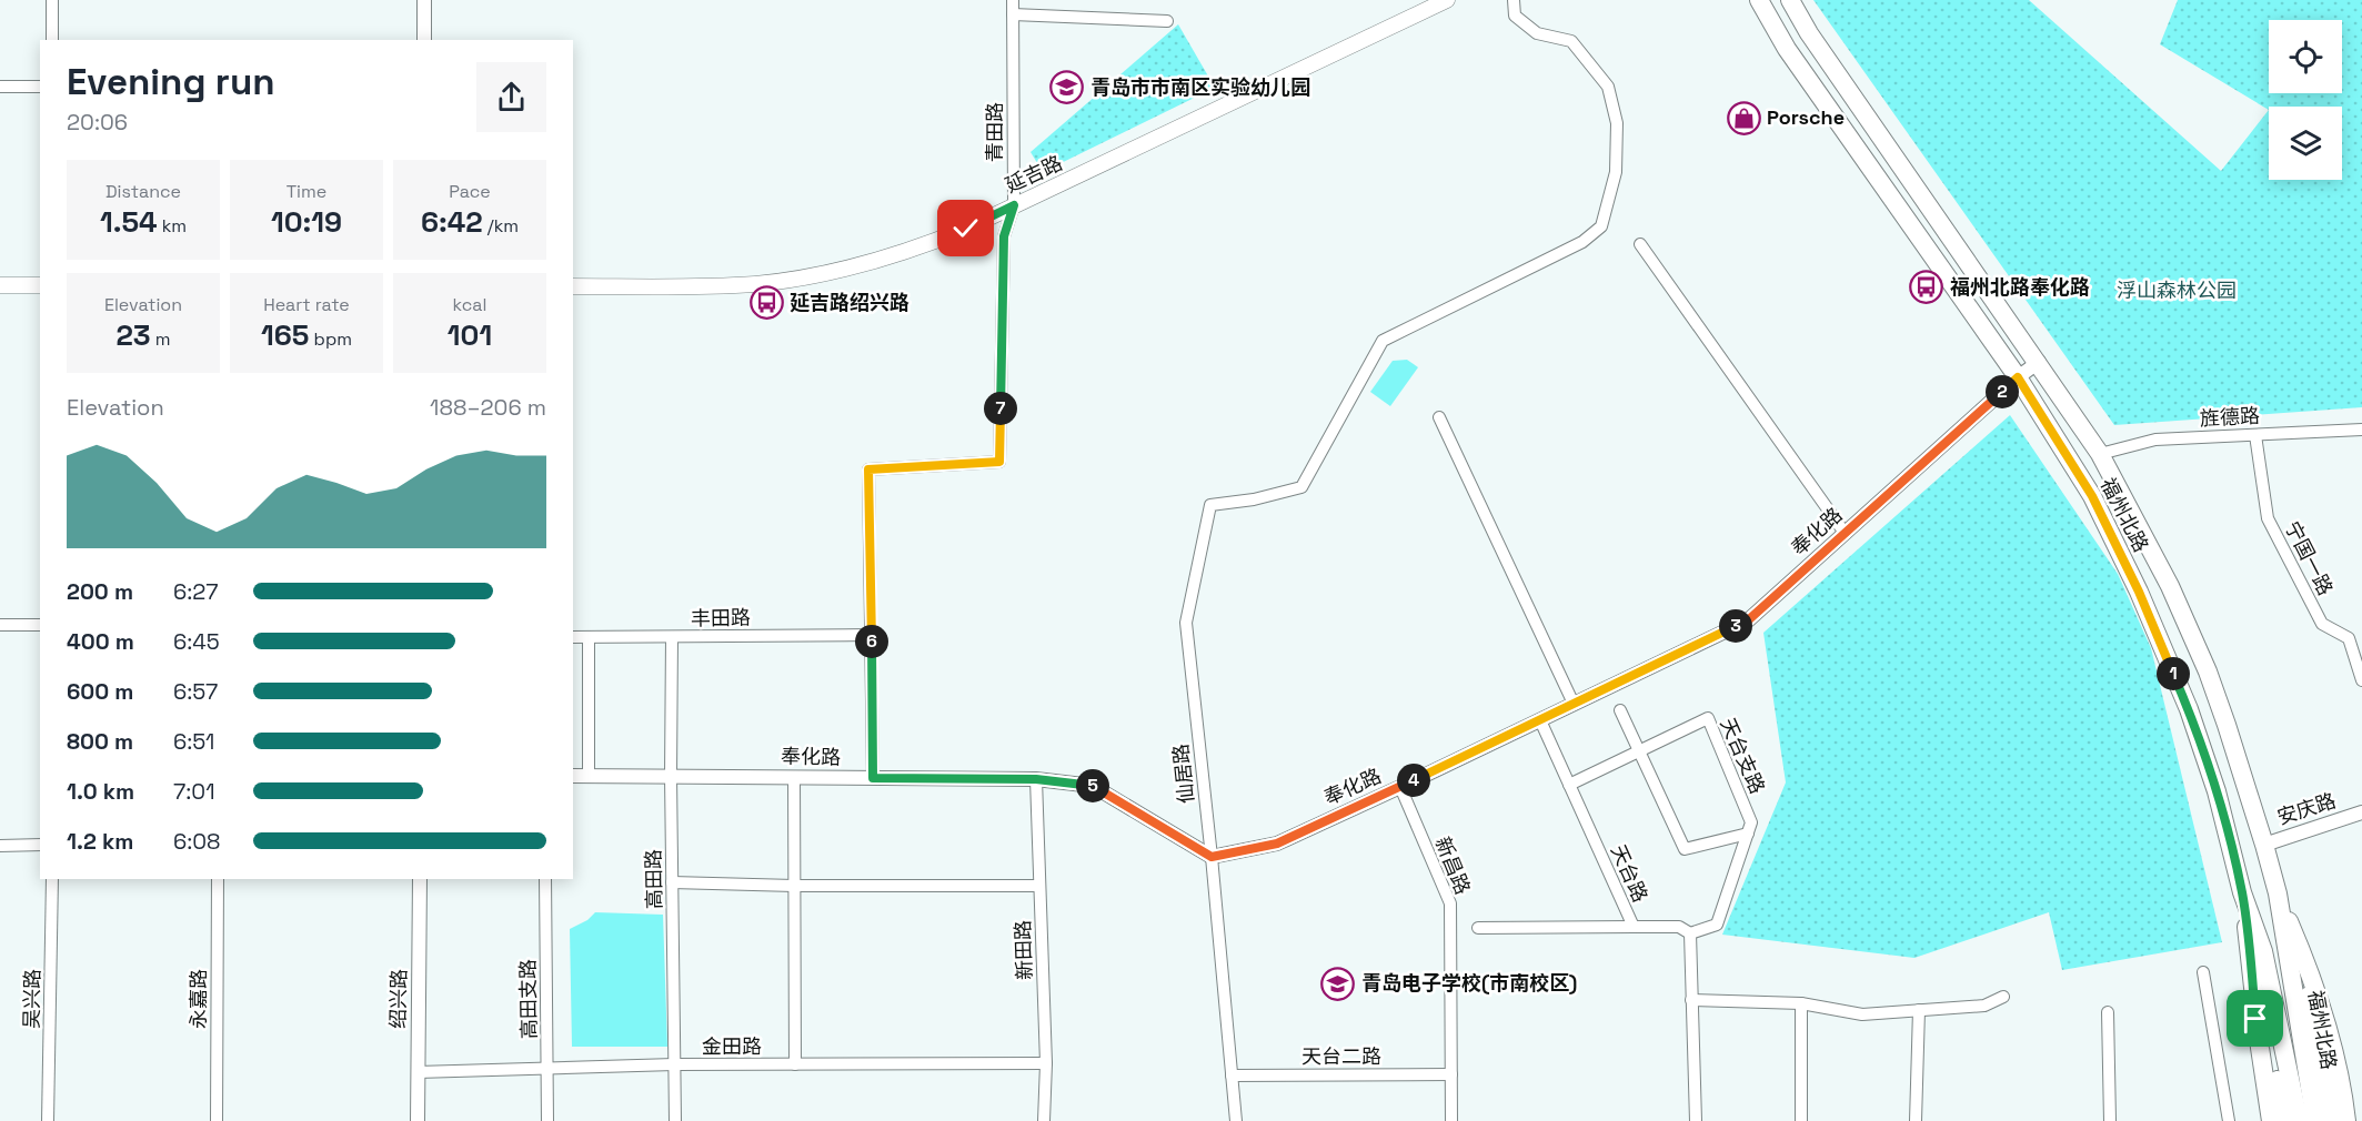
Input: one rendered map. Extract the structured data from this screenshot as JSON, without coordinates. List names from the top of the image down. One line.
{"streets":{"main road":["延吉路","福州北路"],"street":["青田路","旌德路","奉化路","宁国一路","丰田路","天台支路","仙居路","安庆路","新昌路","天台路","高田路","新田路","吴兴路","永嘉路","绍兴路","高田支路","金田路","天台二路"]},"crossings":[["青田路","延吉路"],["青田路","奉化路"],["青田路","丰田路"],["旌德路","福州北路"],["旌德路","宁国一路"],["福州北路","奉化路"],["福州北路","安庆路"],["奉化路","仙居路"],["奉化路","新昌路"],["奉化路","天台路"],["奉化路","高田路"],["奉化路","新田路"],["丰田路","高田路"],["天台支路","天台路"],["仙居路","天台二路"],["新昌路","天台二路"],["高田路","金田路"],["新田路","金田路"],["绍兴路","金田路"],["高田支路","金田路"]],"parks":["浮山森林公园"],"places":{"school or university":["青岛市市南区实验幼儿园","青岛电子学校(市南校区)"],"shop":["Porsche"],"bus stop":["福州北路奉化路","延吉路绍兴路"]},"page":{"heading":["Evening run","20:06"],"stats":[["Distance","1.54 km"],["Time","10:19"],["Pace","6:42 /km"],["Elevation","23 m"],["Heart rate","165 bpm"],["kcal","101"]],"pins":["2","7","3","6","1","4","5"],"chart":["Elevation","188–206 m"],"list":[{"name":"200 m","note":"6:27"},{"name":"400 m","note":"6:45"},{"name":"600 m","note":"6:57"},{"name":"800 m","note":"6:51"},{"name":"1.0 km","note":"7:01"},{"name":"1.2 km","note":"6:08"}]}}
